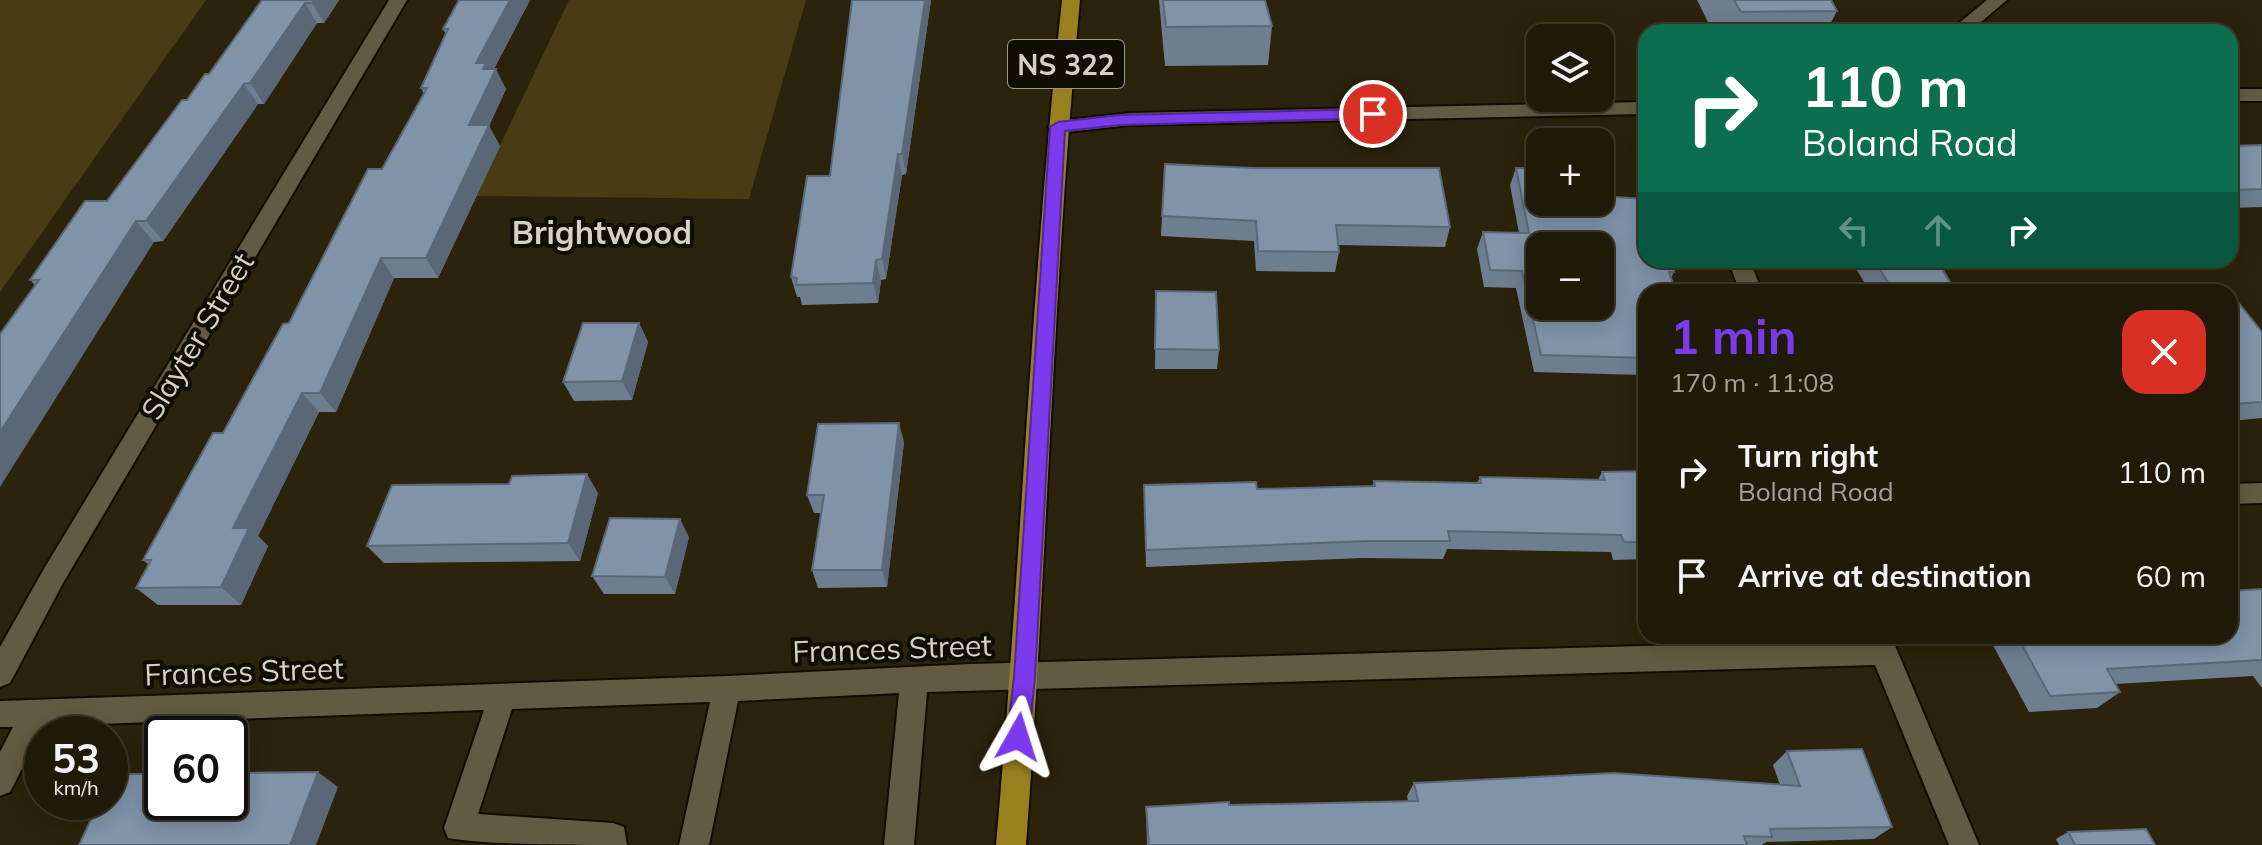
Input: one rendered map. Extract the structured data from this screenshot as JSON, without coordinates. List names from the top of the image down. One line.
{"streets":{"main road":["NS 322"],"street":["Slayter Street","Frances Street"]},"crossings":[["NS 322","Frances Street"]],"districts":["Brightwood"],"page":{"map_buttons":["+","−"],"turn":["110 m","Boland Road"],"heading":["1 min","170 m · 11:08"],"list":[{"name":"Turn right","note":"Boland Road","value":"110 m"},{"name":"Arrive at destination","value":"60 m"}],"speed":"53 km/h","limit":"60"}}
